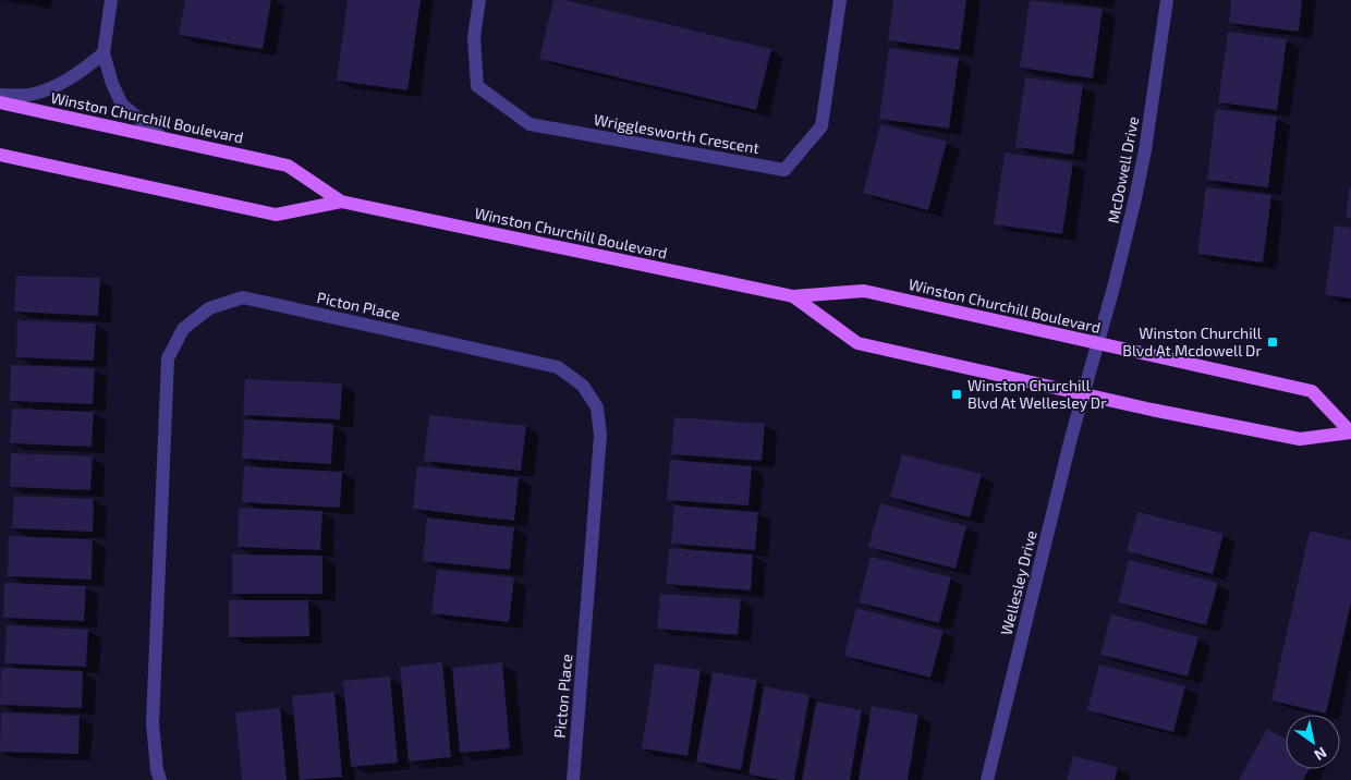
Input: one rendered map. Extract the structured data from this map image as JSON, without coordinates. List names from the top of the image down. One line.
{"streets":{"main road":["Winston Churchill Boulevard"],"street":["Wrigglesworth Crescent","McDowell Drive","Picton Place","Wellesley Drive"]},"crossings":[["Winston Churchill Boulevard","McDowell Drive"],["Winston Churchill Boulevard","Wellesley Drive"],["McDowell Drive","Wellesley Drive"]],"places":{"transit":["Winston Churchill Blvd At Mcdowell Dr","Winston Churchill Blvd At Wellesley Dr"]},"north":"bottom right"}
